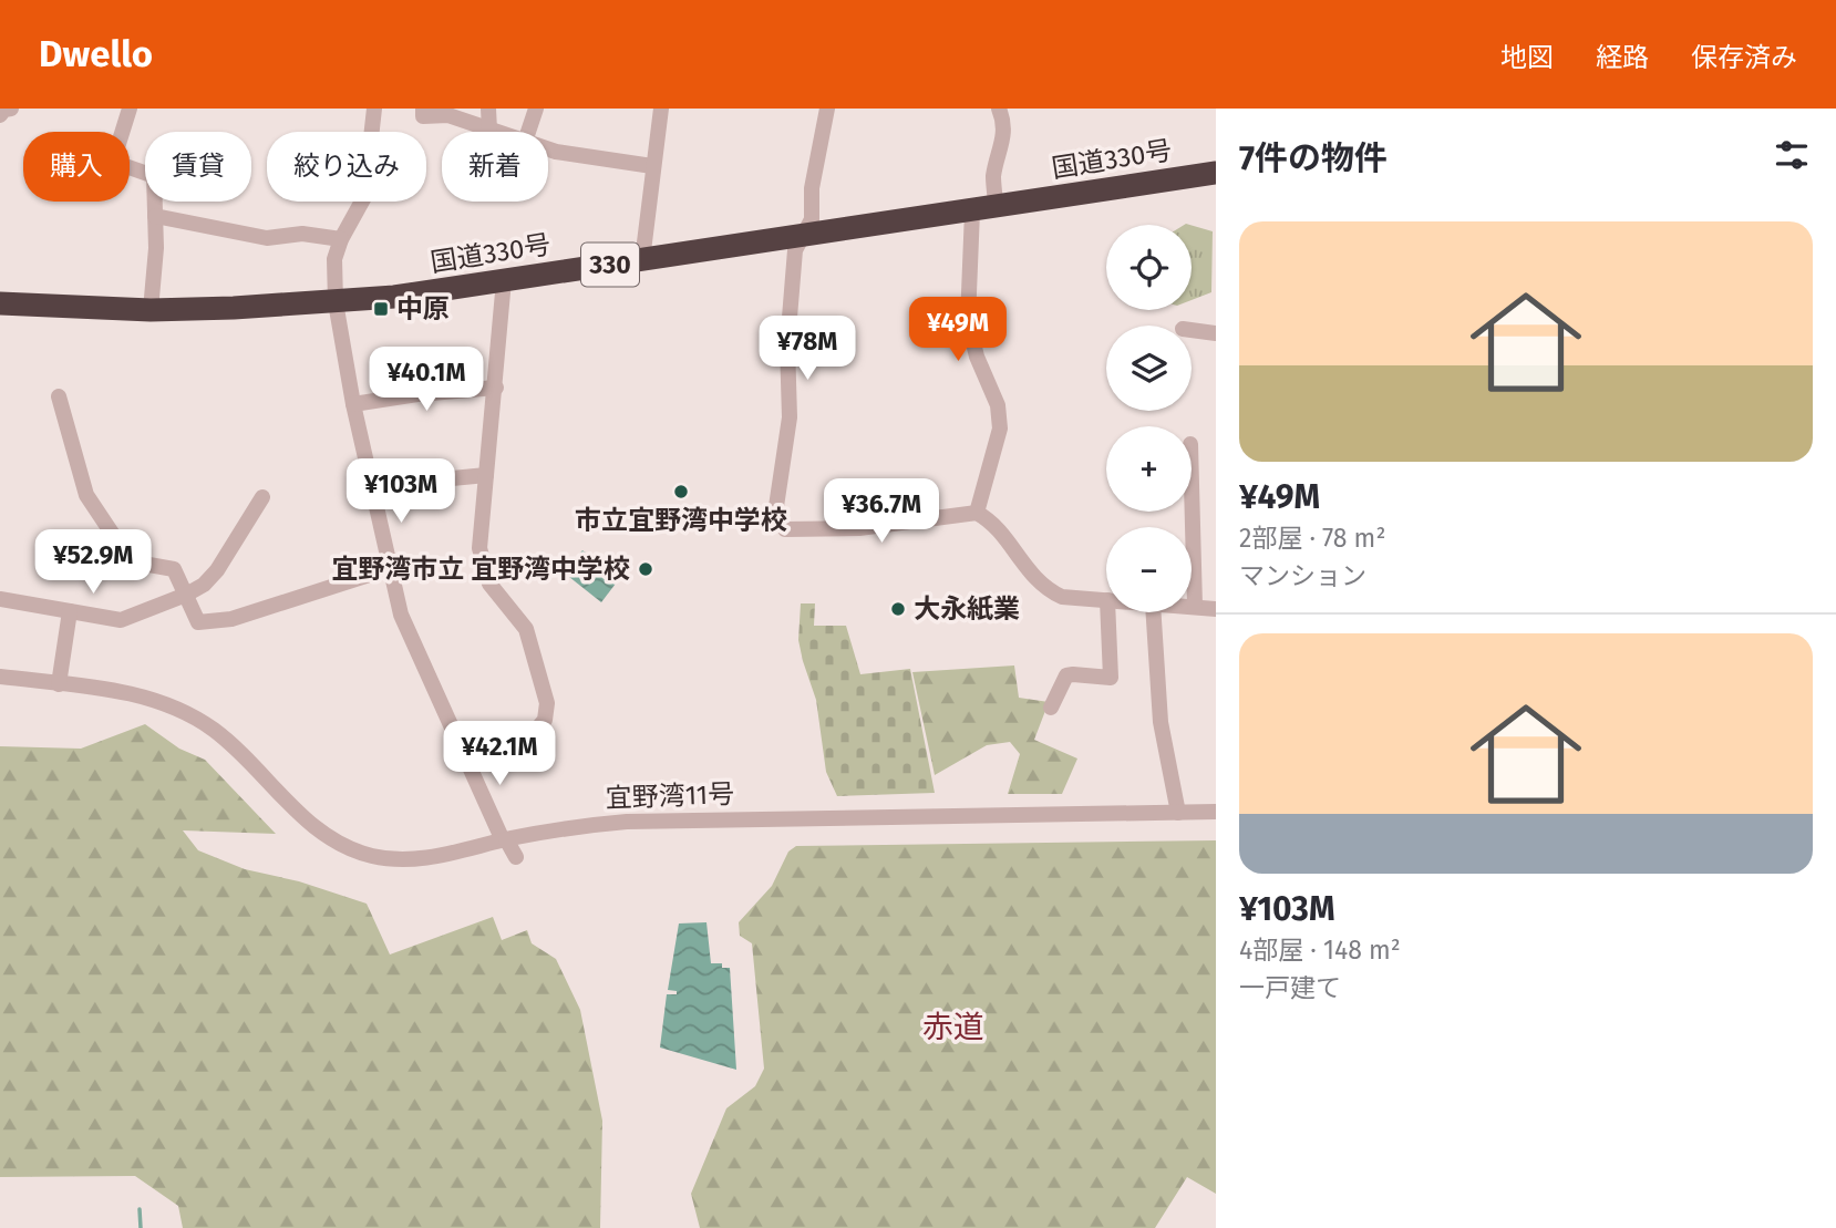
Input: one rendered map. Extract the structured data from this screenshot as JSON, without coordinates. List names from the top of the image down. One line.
{"streets":{"highway":["国道330号","330"],"street":["宜野湾11号"]},"districts":["赤道"],"places":{"transit":["中原"],"other":["市立宜野湾中学校","宜野湾市立 宜野湾中学校","大永紙業"]},"page":{"header":"Dwello","nav":["地図","経路","保存済み"],"heading":"7件の物件","chip":["購入","賃貸","絞り込み","新着"],"list":[{"name":"¥49M","note":"2部屋 · 78 m² · マンション"},{"name":"¥103M","note":"4部屋 · 148 m² · 一戸建て"}],"map_buttons":["+","−"],"price":["¥49M","¥78M","¥40.1M","¥103M","¥36.7M","¥52.9M","¥42.1M"]}}
